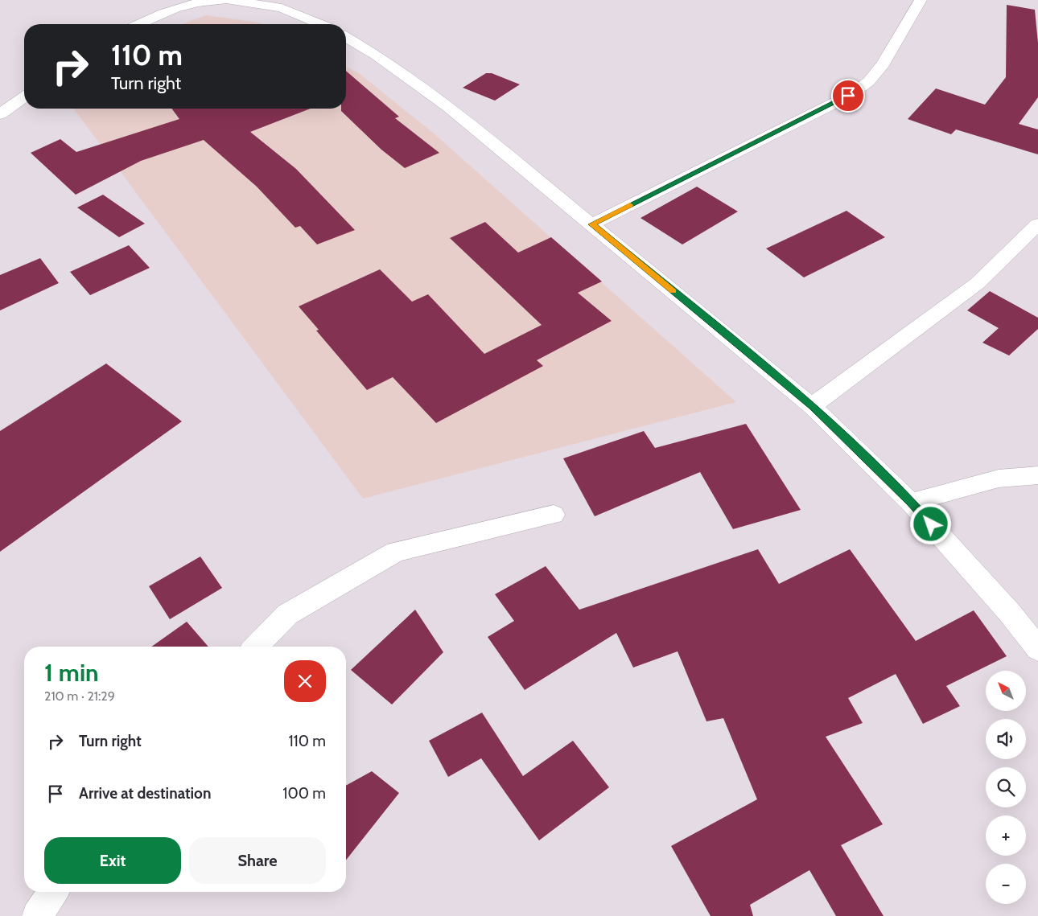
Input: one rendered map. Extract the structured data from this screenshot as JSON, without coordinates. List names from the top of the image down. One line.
{"north":"top left","page":{"turn":["110 m","Turn right"],"heading":["1 min","210 m · 21:29"],"map_buttons":["+","−"],"list":[{"name":"Turn right","value":"110 m"},{"name":"Arrive at destination","value":"100 m"}],"buttons":["Exit","Share"]}}
